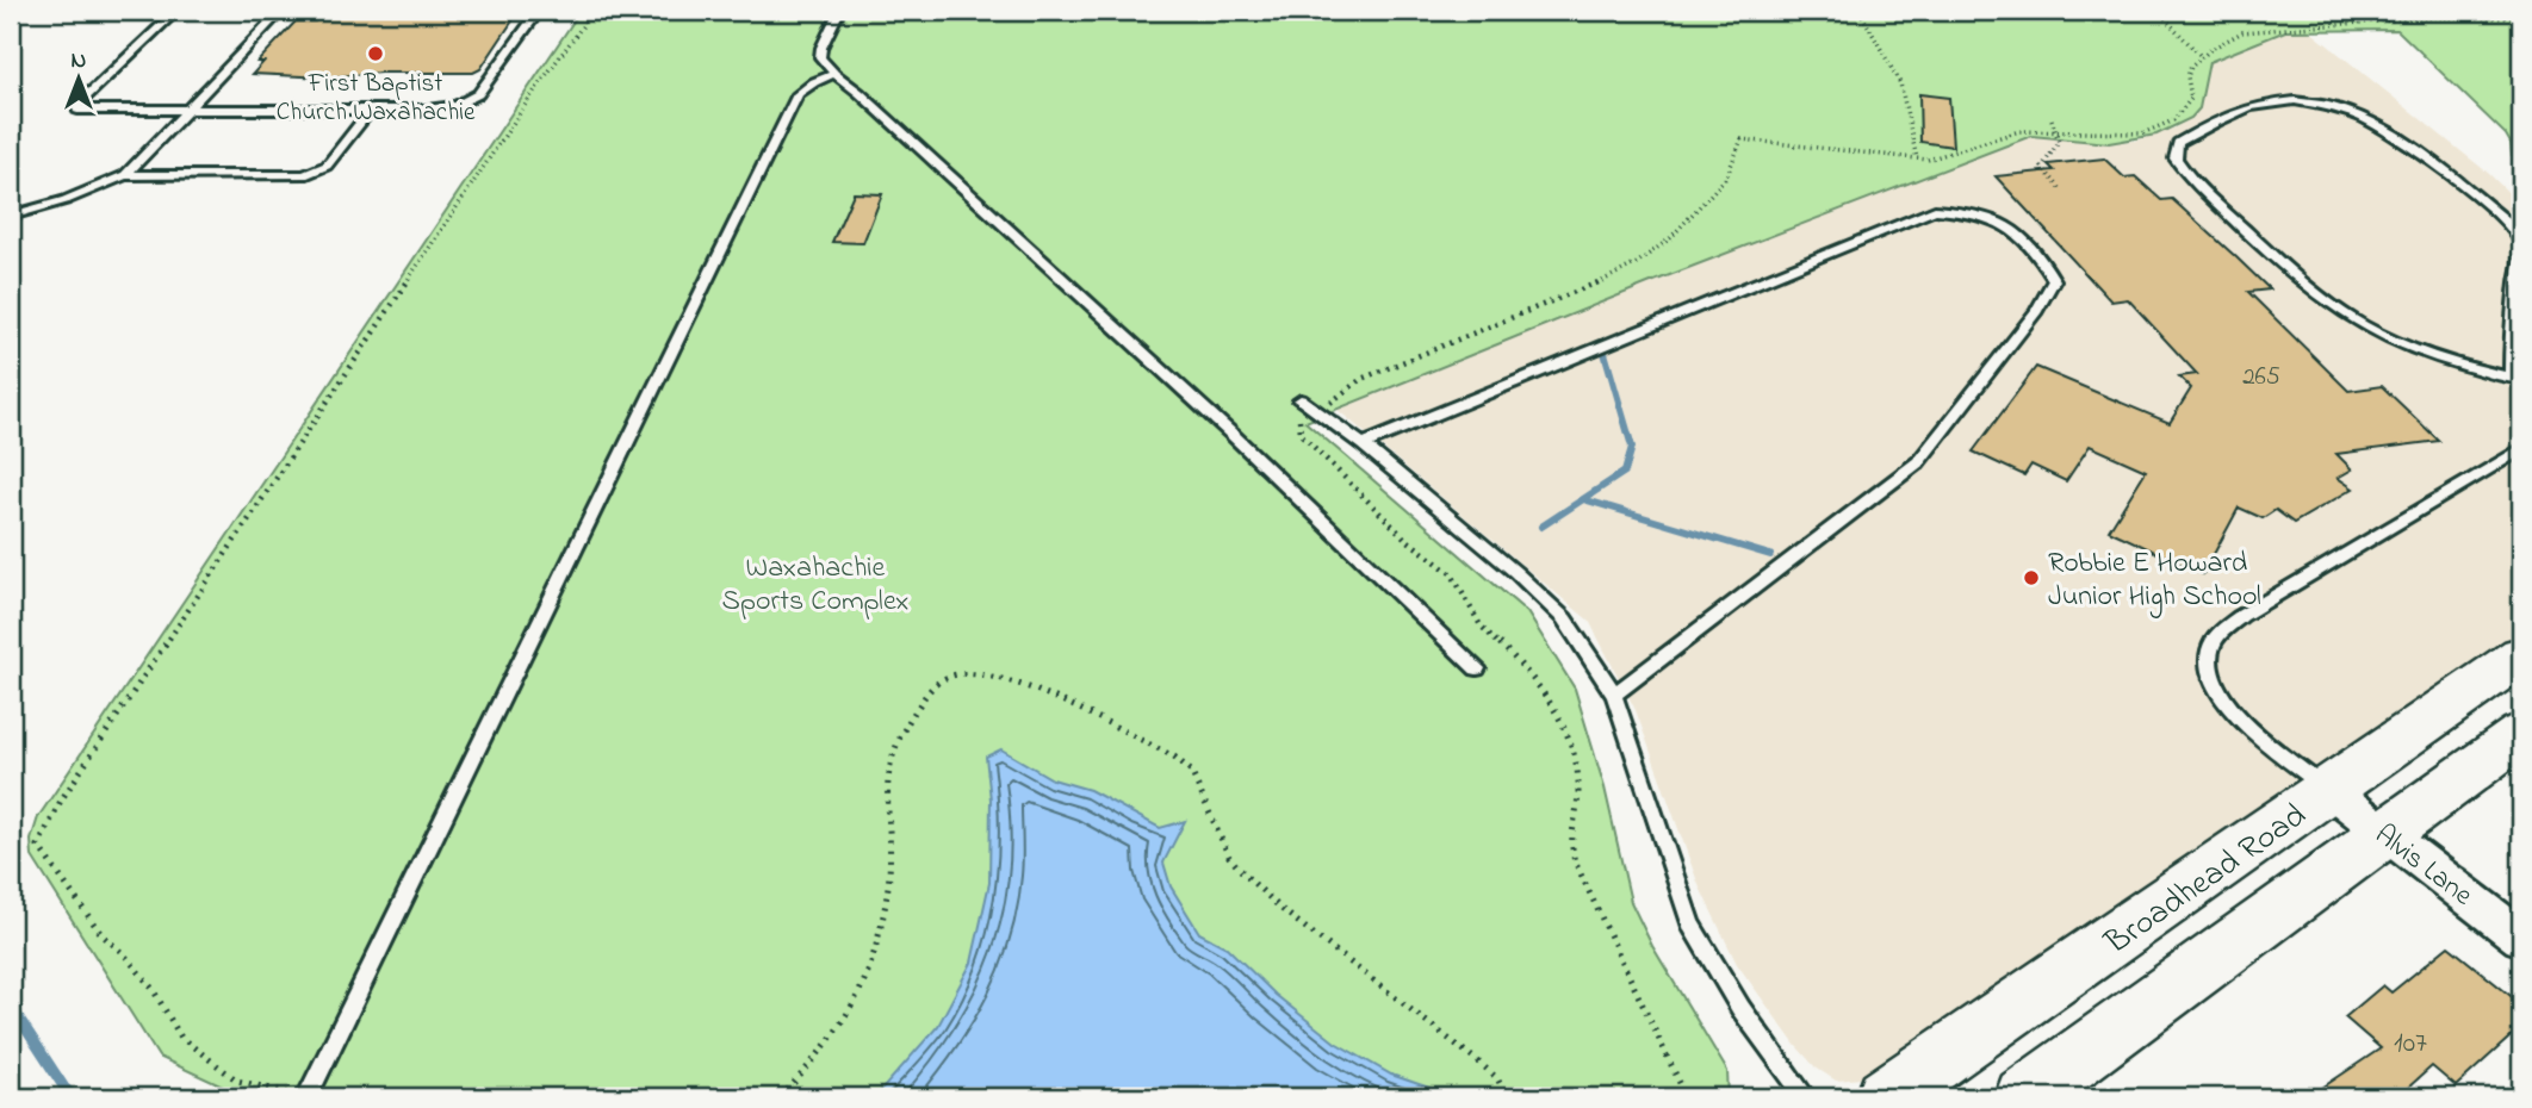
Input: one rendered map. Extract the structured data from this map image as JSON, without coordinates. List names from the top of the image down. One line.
{"streets":{"street":["Alvis Lane","Broadhead Road"]},"crossings":[["Alvis Lane","Broadhead Road"]],"parks":["Waxahachie Sports Complex"],"places":["First Baptist Church Waxahachie","Robbie E Howard Junior High School"],"house_numbers":["265","107"],"north":"top"}
